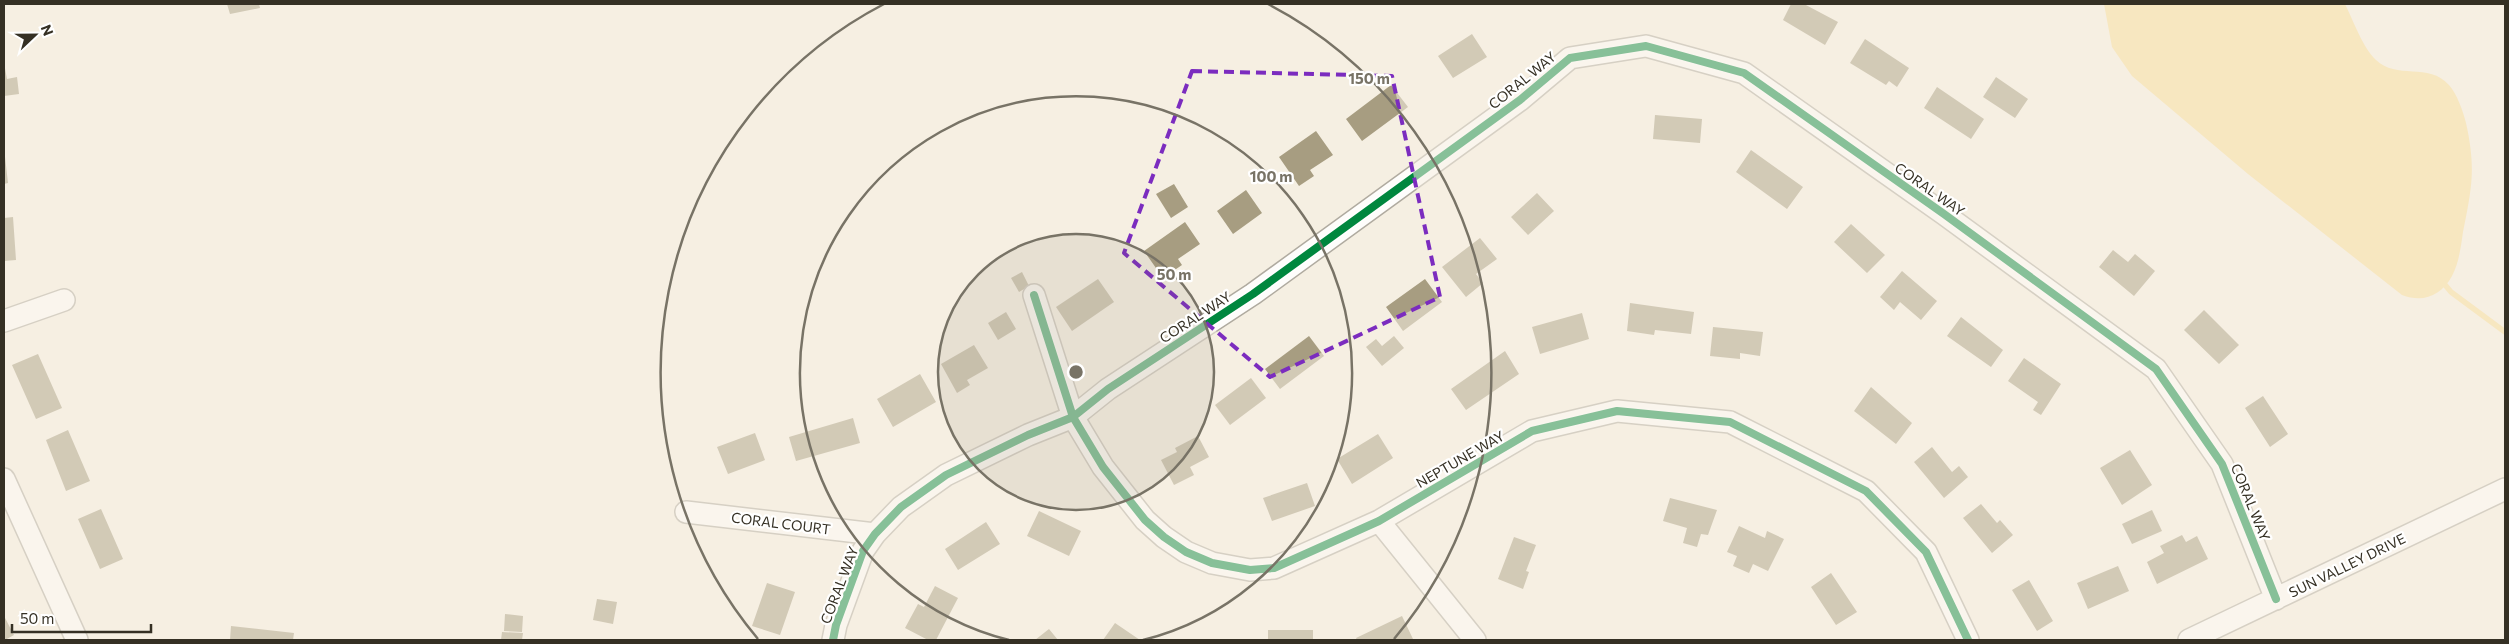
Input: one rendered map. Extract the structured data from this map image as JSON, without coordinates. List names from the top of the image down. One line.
{"streets":{"street":["CORAL WAY","NEPTUNE WAY","CORAL COURT","SUN VALLEY DRIVE"]},"crossings":[["CORAL WAY","NEPTUNE WAY"],["CORAL WAY","CORAL COURT"],["CORAL WAY","SUN VALLEY DRIVE"]],"scale_bar":"50 m","north":"right","rings":["150 m","100 m","50 m"]}
